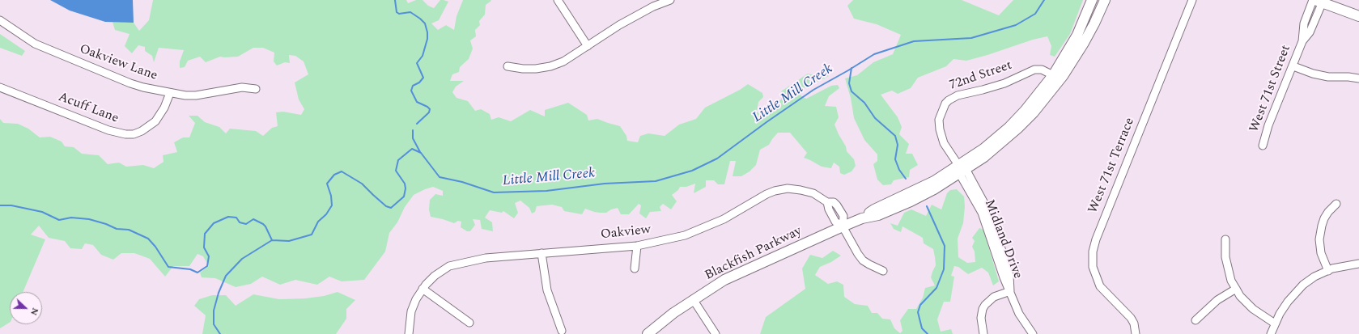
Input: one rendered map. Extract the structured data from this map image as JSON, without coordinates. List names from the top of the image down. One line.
{"streets":{"main road":["Blackfish Parkway"],"street":["Oakview Lane","72nd Street","West 71st Street","Acuff Lane","West 71st Terrace","Oakview","Midland Drive"]},"crossings":[["Oakview Lane","Acuff Lane"],["72nd Street","Midland Drive"],["72nd Street","Blackfish Parkway"],["Oakview","Blackfish Parkway"],["Midland Drive","Blackfish Parkway"]],"water":["Little Mill Creek"],"north":"right"}
